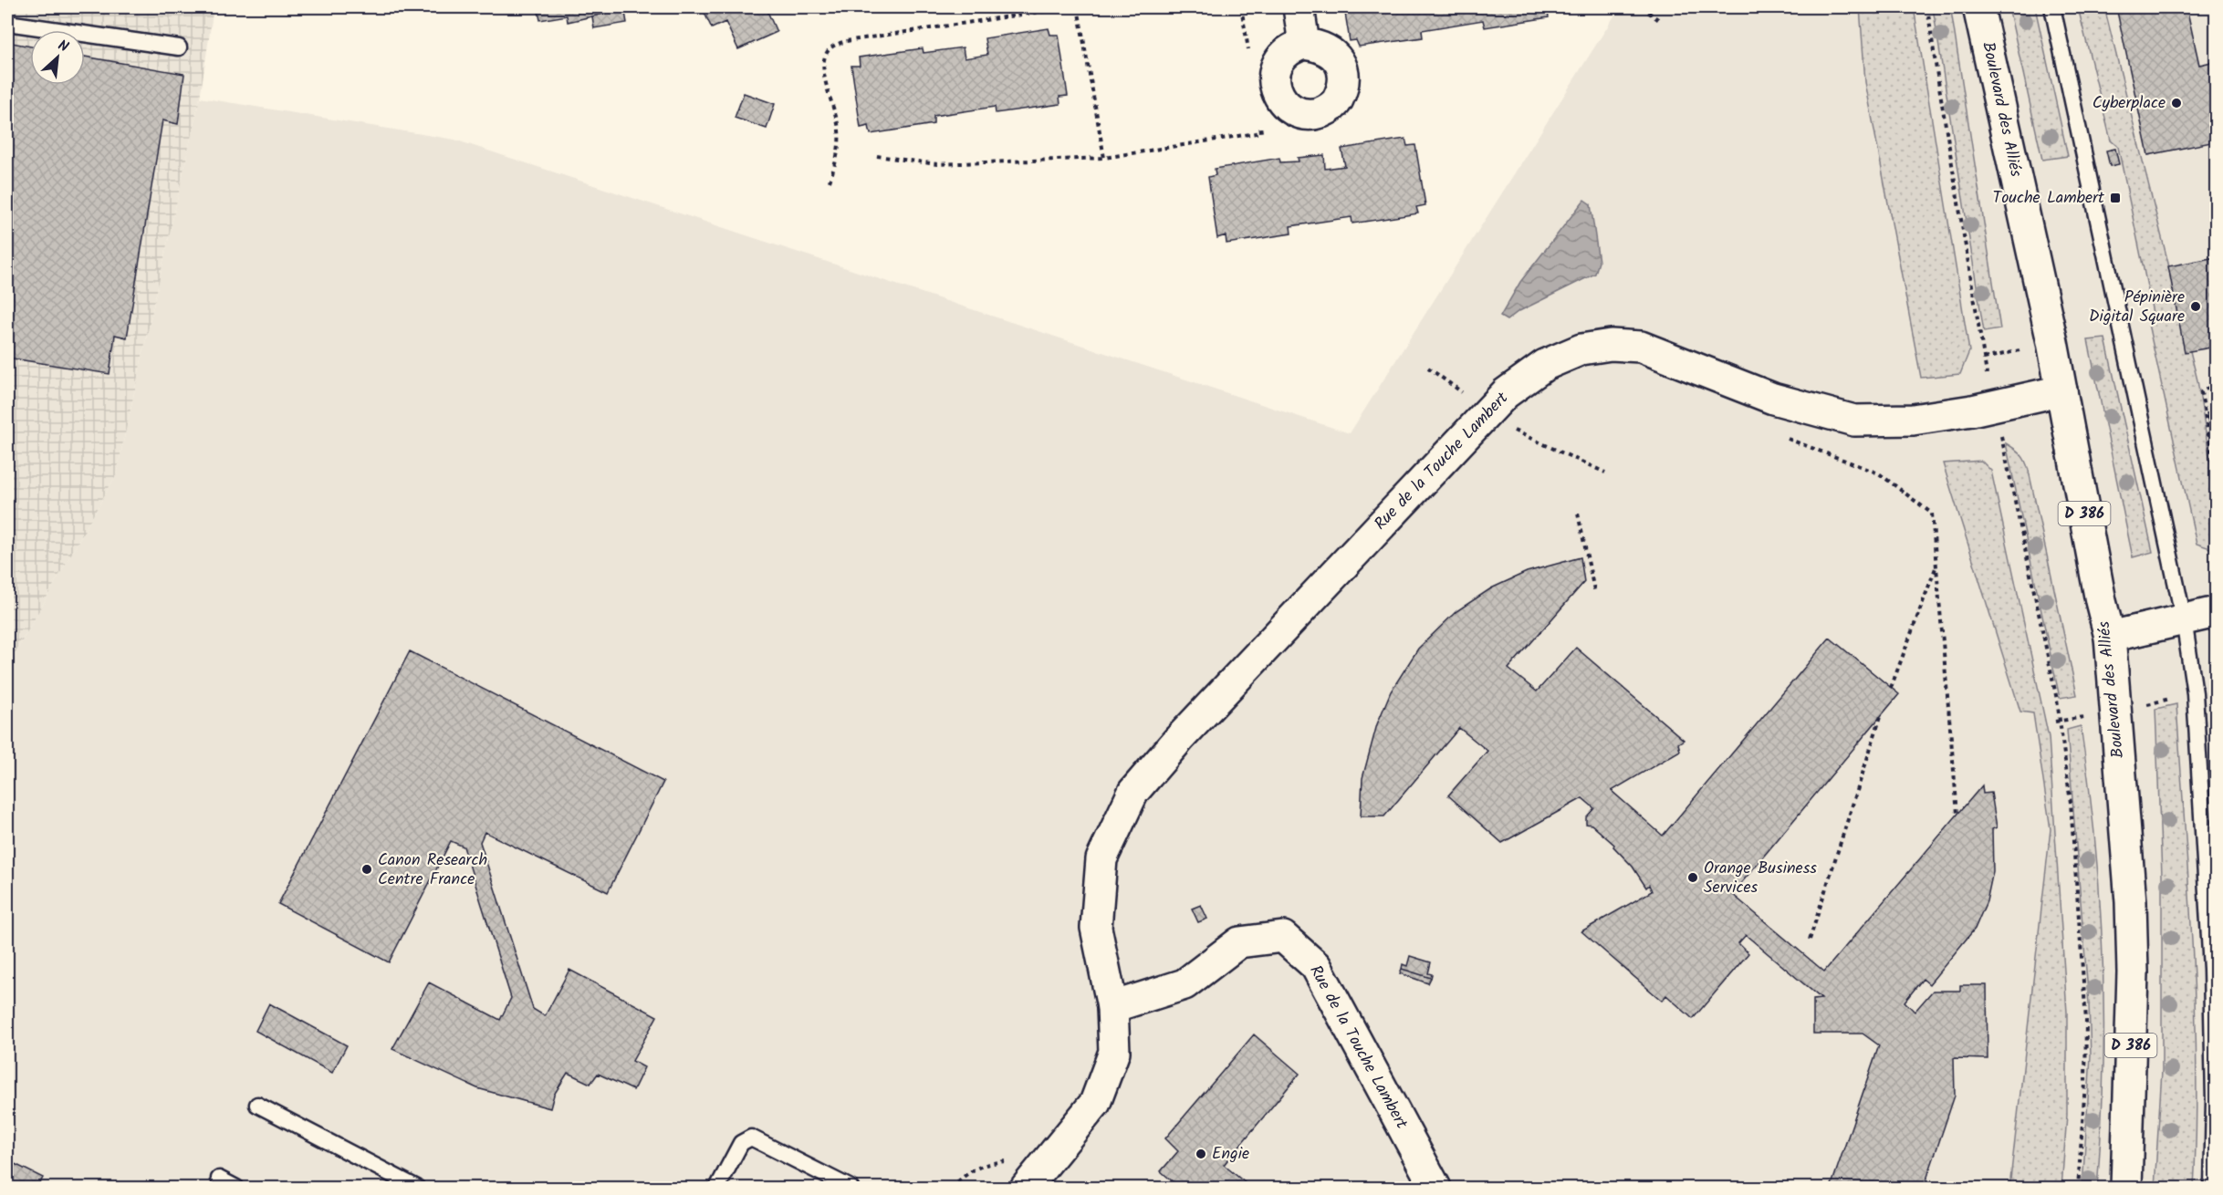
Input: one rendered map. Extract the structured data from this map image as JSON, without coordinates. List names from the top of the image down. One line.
{"streets":{"street":["Boulevard des Alliés","Rue de la Touche Lambert","D 386"]},"crossings":[["Boulevard des Alliés","Rue de la Touche Lambert"]],"places":{"other":["Cyberplace","Pépinière Digital Square","Canon Research Centre France","Orange Business Services","Engie"],"transit":["Touche Lambert"]},"north":"top right"}
